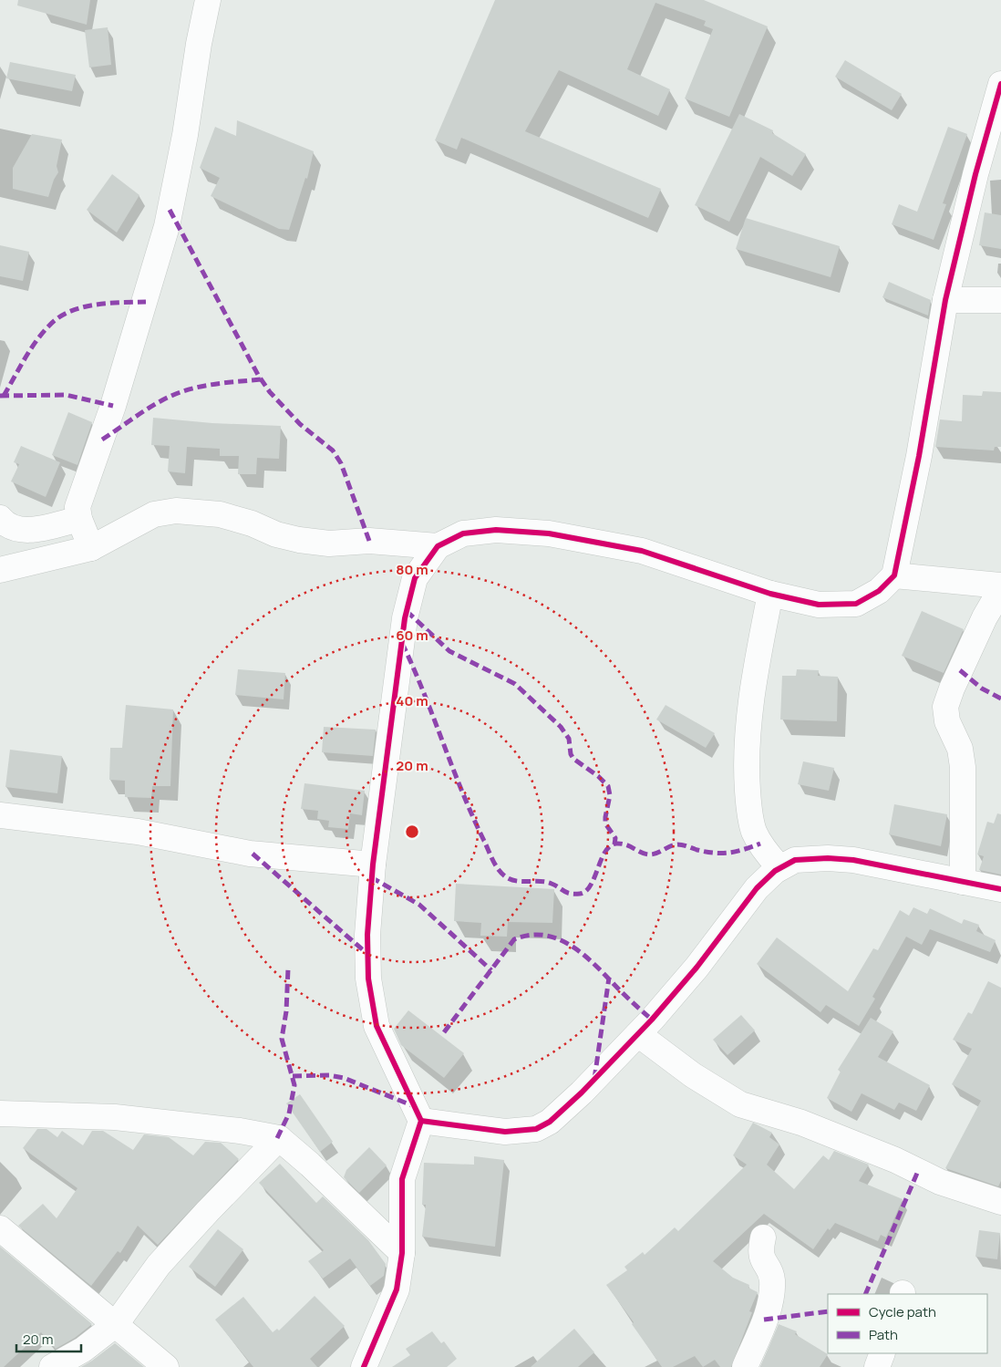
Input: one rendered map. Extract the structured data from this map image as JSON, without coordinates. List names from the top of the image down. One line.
{"legend":["Cycle path","Path"],"scale_bar":"20 m","rings":["80 m","60 m","40 m","20 m"]}
